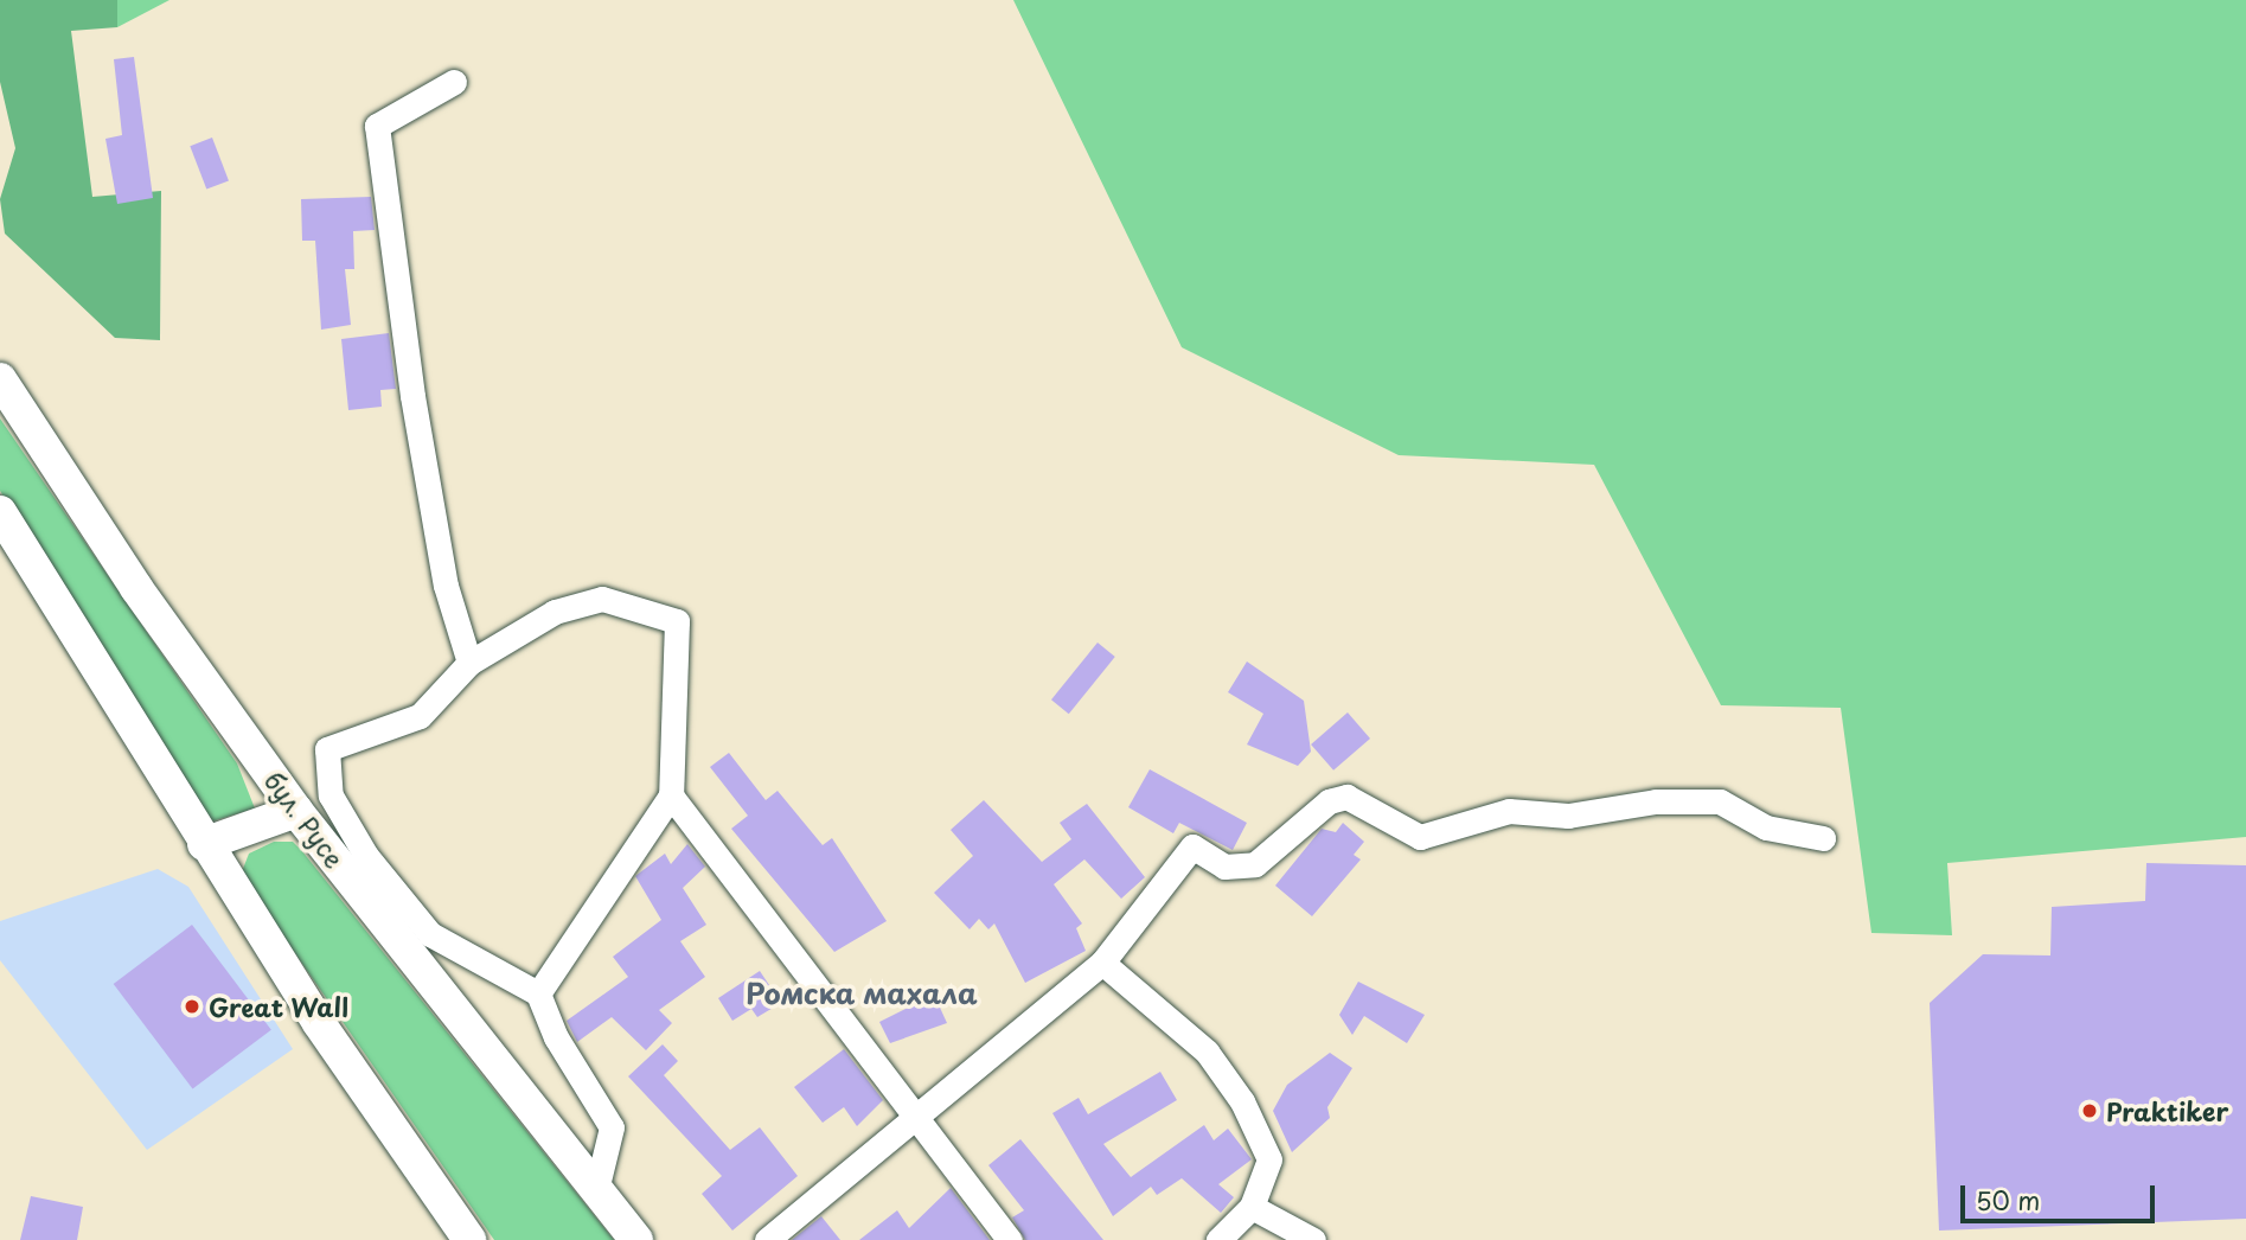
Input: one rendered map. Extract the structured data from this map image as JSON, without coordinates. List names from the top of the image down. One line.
{"streets":{"main road":["бул. Русе"]},"districts":["Ромска махала"],"places":["Great Wall","Praktiker"],"scale_bar":"50 m"}
